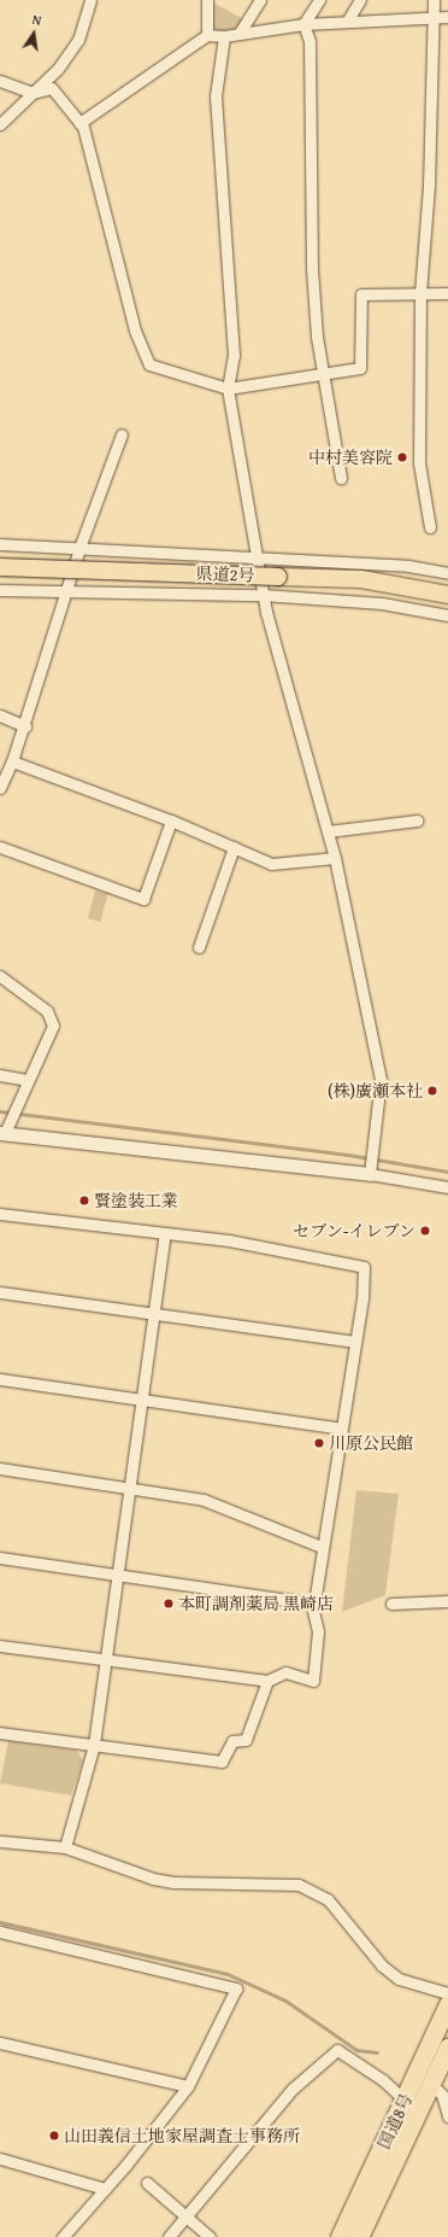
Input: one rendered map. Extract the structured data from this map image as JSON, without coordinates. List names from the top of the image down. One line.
{"streets":{"highway":["国道8号"],"main road":["県道2号"]},"places":["中村美容院","(株)廣瀬本社","賢塗装工業","セブン-イレブン","川原公民館","本町調剤薬局 黒崎店","山田義信土地家屋調査士事務所"],"north":"top"}
